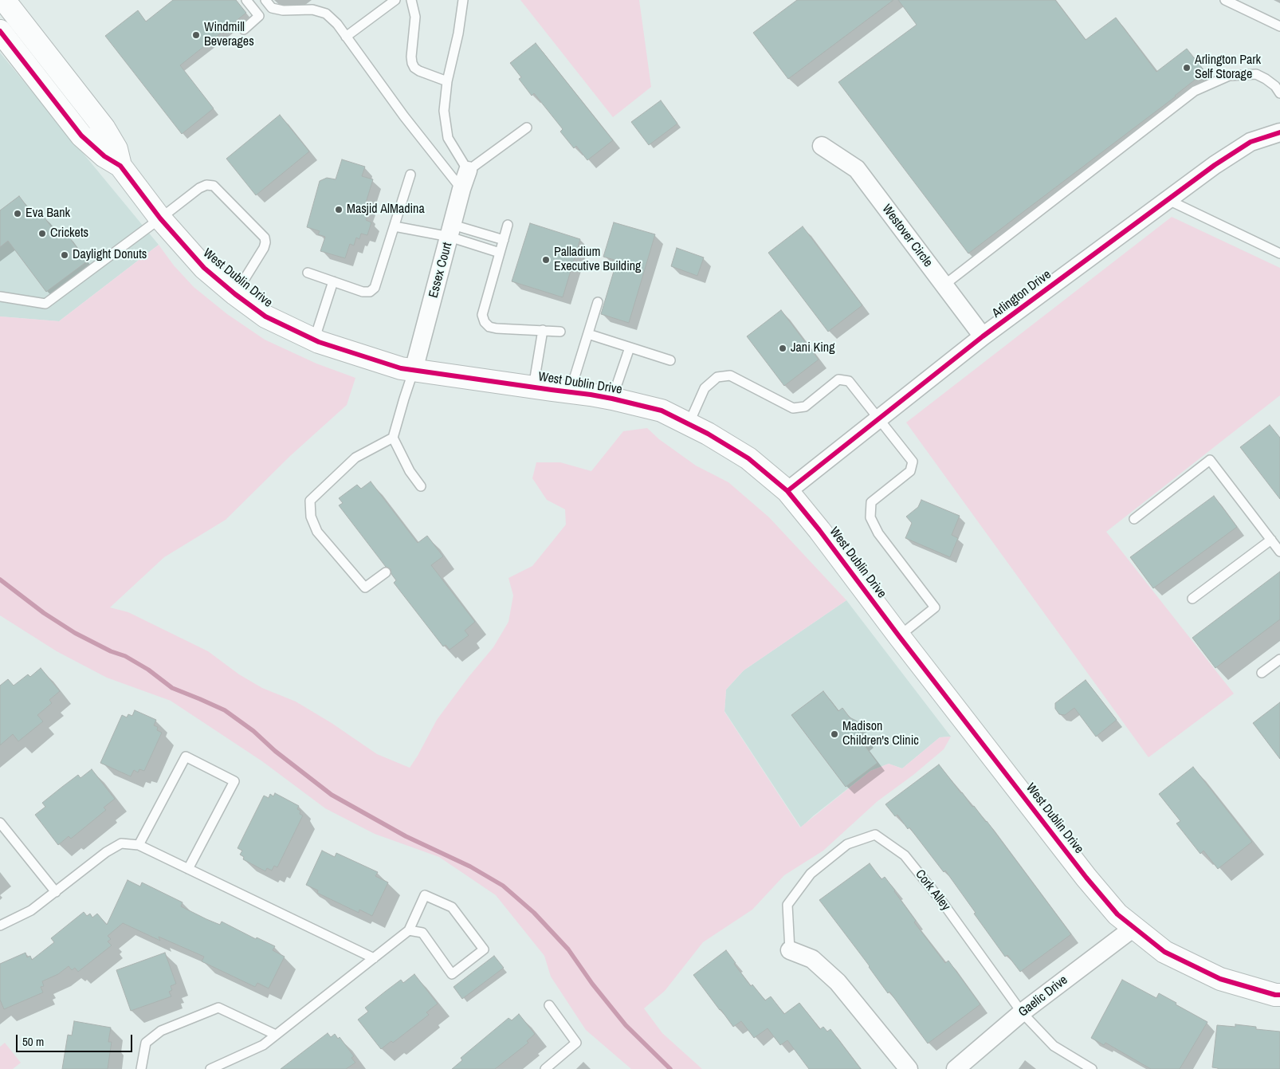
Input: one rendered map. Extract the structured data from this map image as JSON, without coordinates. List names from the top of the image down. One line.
{"streets":{"street":["Westover Circle","Essex Court","West Dublin Drive","Arlington Drive","Gaelic Drive"],"lane":["Cork Alley"]},"crossings":[["Westover Circle","Arlington Drive"],["Essex Court","West Dublin Drive"],["West Dublin Drive","Arlington Drive"],["West Dublin Drive","Gaelic Drive"],["Cork Alley","Gaelic Drive"]],"places":["Windmill Beverages","Arlington Park Self Storage","Masjid AlMadina","Eva Bank","Crickets","Daylight Donuts","Palladium Executive Building","Jani King","Madison Children's Clinic"],"scale_bar":"50 m"}
